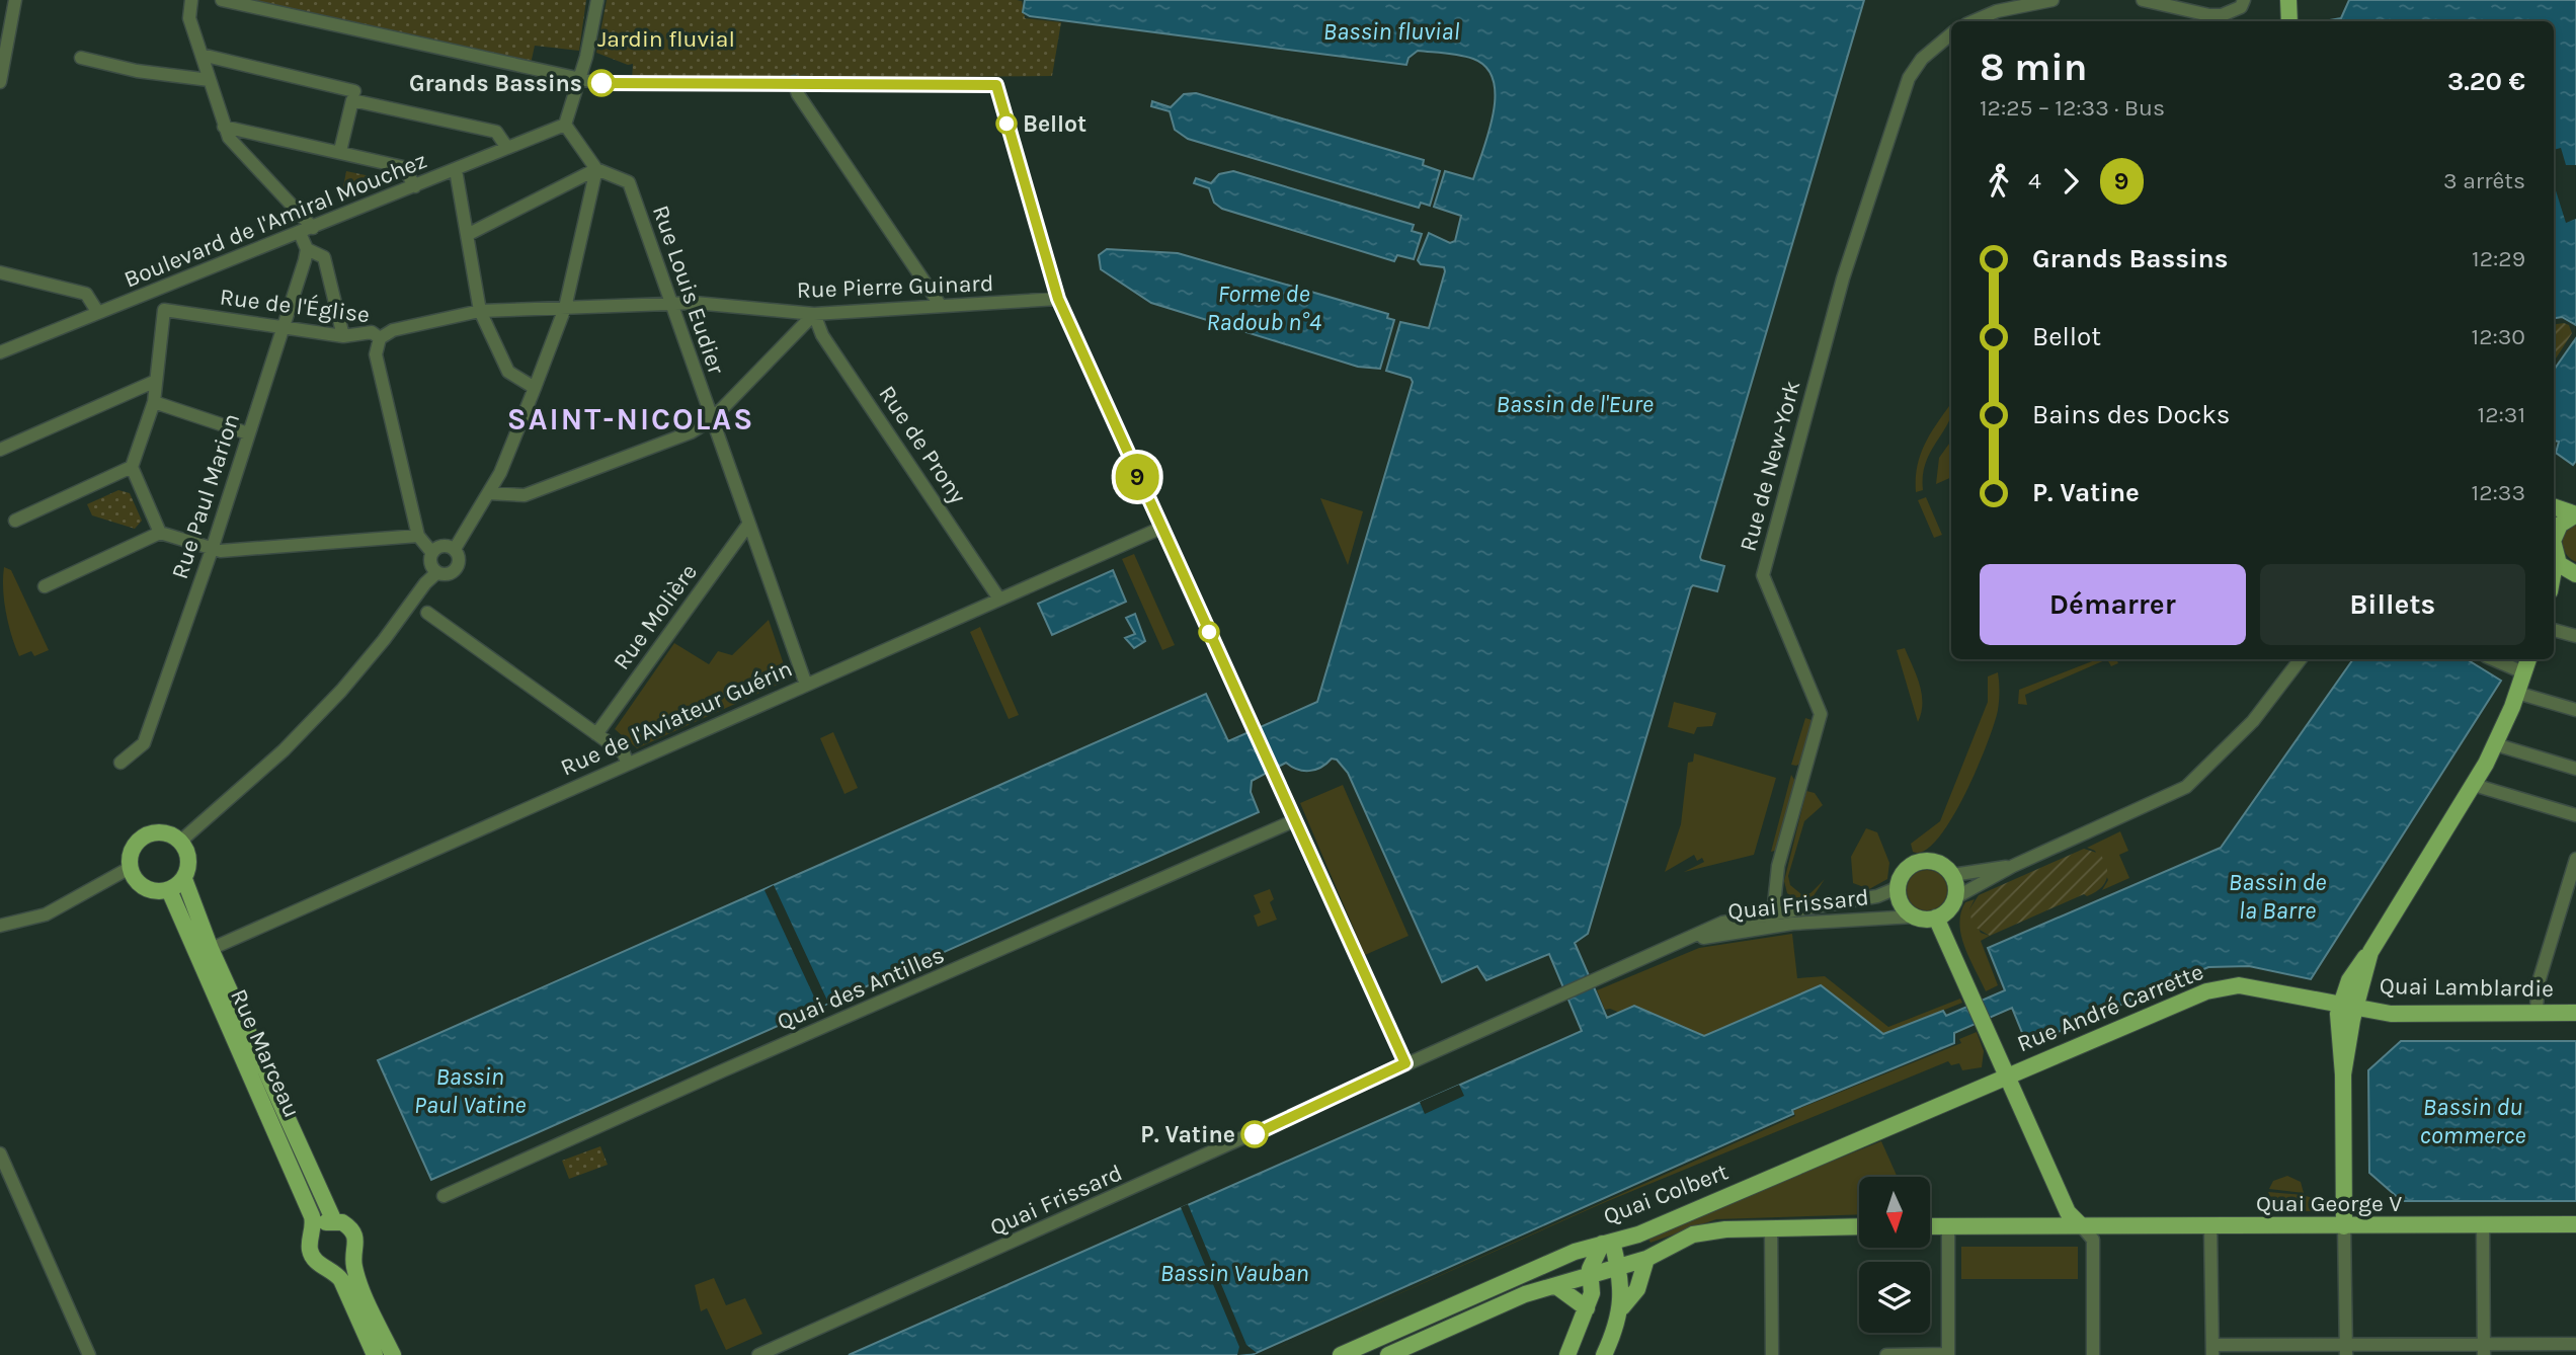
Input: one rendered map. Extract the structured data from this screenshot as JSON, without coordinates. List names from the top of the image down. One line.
{"streets":{"main road":["Quai Lamblardie","Rue André Carrette","Rue Marceau","Quai Colbert","Quai George V"],"street":["Boulevard de l'Amiral Mouchez","Rue Pierre Guinard","Rue Louis Eudier","Rue de l'Église","Rue de Prony","Rue de New-York","Rue Paul Marion","Rue Molière","Rue de l'Aviateur Guérin","Quai Frissard","Quai des Antilles"]},"crossings":[["Rue Pierre Guinard","Rue Louis Eudier"],["Rue Pierre Guinard","Rue de l'Église"],["Rue Pierre Guinard","Rue de Prony"],["Rue Louis Eudier","Rue Molière"],["Rue Louis Eudier","Rue de l'Aviateur Guérin"],["Rue de l'Église","Rue Paul Marion"],["Rue de Prony","Rue de l'Aviateur Guérin"],["Rue de New-York","Quai Frissard"],["Rue de l'Aviateur Guérin","Rue Marceau"],["Quai Lamblardie","Rue André Carrette"],["Rue André Carrette","Quai Colbert"]],"districts":["SAINT-NICOLAS"],"water":["Bassin fluvial","Forme de Radoub n°4","Bassin de l'Eure","Bassin de la Barre","Bassin Paul Vatine","Bassin du commerce","Bassin Vauban"],"parks":["Jardin fluvial"],"places":["Grands Bassins","Bellot","P. Vatine"],"lines":["bus line 9"],"north":"bottom","page":{"on_map":"9","heading":["8 min","12:25 – 12:33 · Bus","3.20 €"],"legs":["4","9","3 arrêts"],"list":[{"name":"Grands Bassins","value":"12:29"},{"name":"Bellot","value":"12:30"},{"name":"Bains des Docks","value":"12:31"},{"name":"P. Vatine","value":"12:33"}],"buttons":["Démarrer","Billets"]}}
